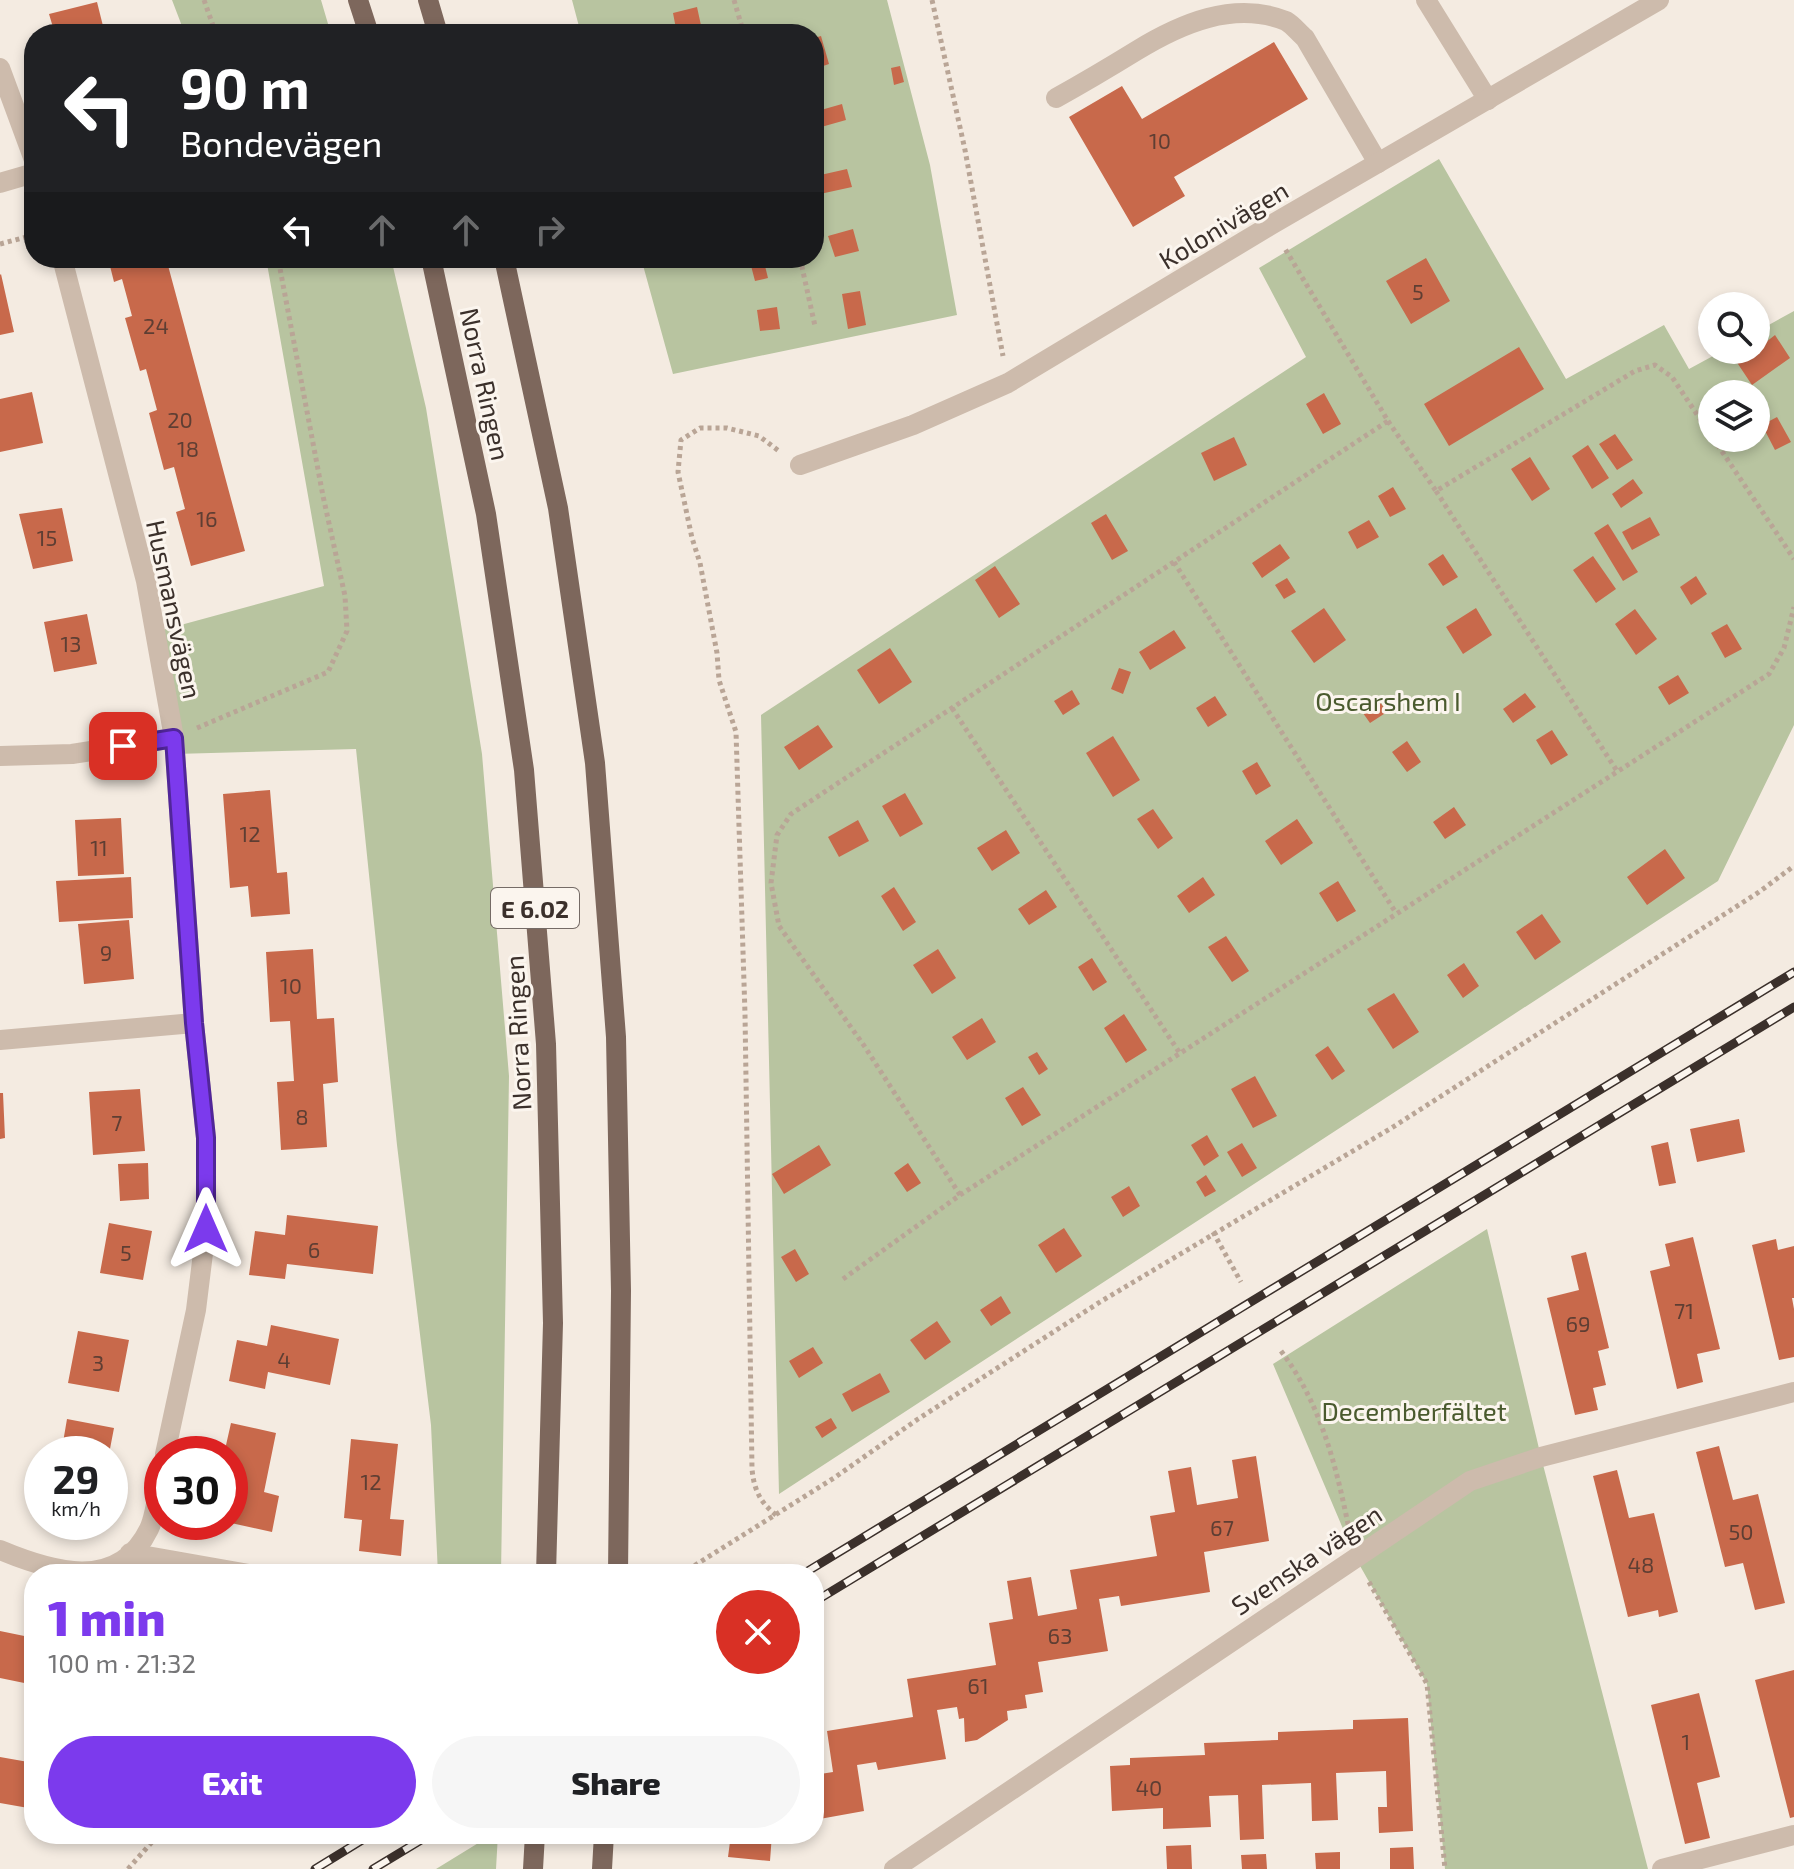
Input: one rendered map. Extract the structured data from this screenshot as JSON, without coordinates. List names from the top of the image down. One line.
{"streets":{"main road":["Norra Ringen","E 6.02"],"street":["Kolonivägen","Husmansvägen","Svenska vägen"]},"parks":["Oscarshem I","Decemberfältet"],"house_numbers":["10","5","24","20","18","16","15","13","12","11","9","10","8","7","6","5","71","69","4","3","12","67","50","48","63","61","1","40"],"page":{"turn":["90 m","Bondevägen"],"speed":"29 km/h","limit":"30","heading":["1 min","100 m · 21:32"],"buttons":["Exit","Share"]}}
